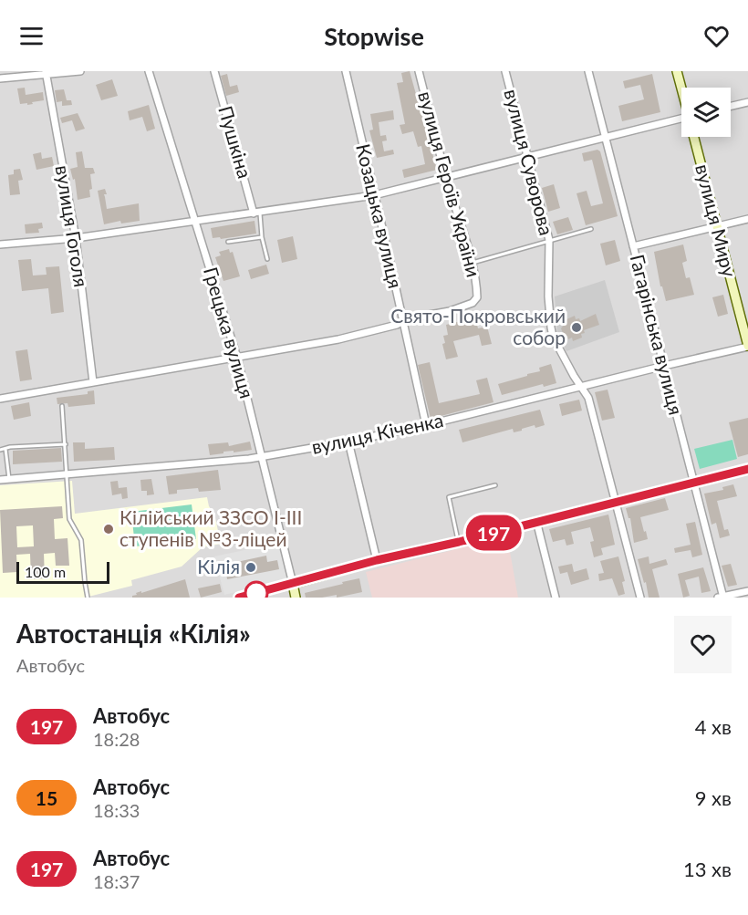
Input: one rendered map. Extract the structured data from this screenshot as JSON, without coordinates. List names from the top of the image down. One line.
{"streets":{"main road":["вулиця Миру","Грецька вулиця"],"street":["Пушкіна","вулиця Суворова","вулиця Героїв України","Козацька вулиця","вулиця Гоголя","Гагарінська вулиця","вулиця Кіченка"]},"crossings":[["вулиця Суворова","вулиця Кіченка"],["вулиця Героїв України","Козацька вулиця"],["Козацька вулиця","вулиця Кіченка"],["вулиця Миру","вулиця Кіченка"],["Грецька вулиця","вулиця Кіченка"],["Гагарінська вулиця","вулиця Кіченка"]],"places":["Свято-Покровський собор","Кілійський ЗЗСО І-ІІІ ступенів №3-ліцей","Кілія"],"lines":["bus line 197"],"scale_bar":"100 m","page":{"header":"Stopwise","on_map":"197","scale":"100 m","heading":["Автостанція «Кілія»","Автобус"],"list":[{"mark":"197","name":"Автобус","note":"18:28","value":"4 хв"},{"mark":"15","name":"Автобус","note":"18:33","value":"9 хв"},{"mark":"197","name":"Автобус","note":"18:37","value":"13 хв"}]}}
